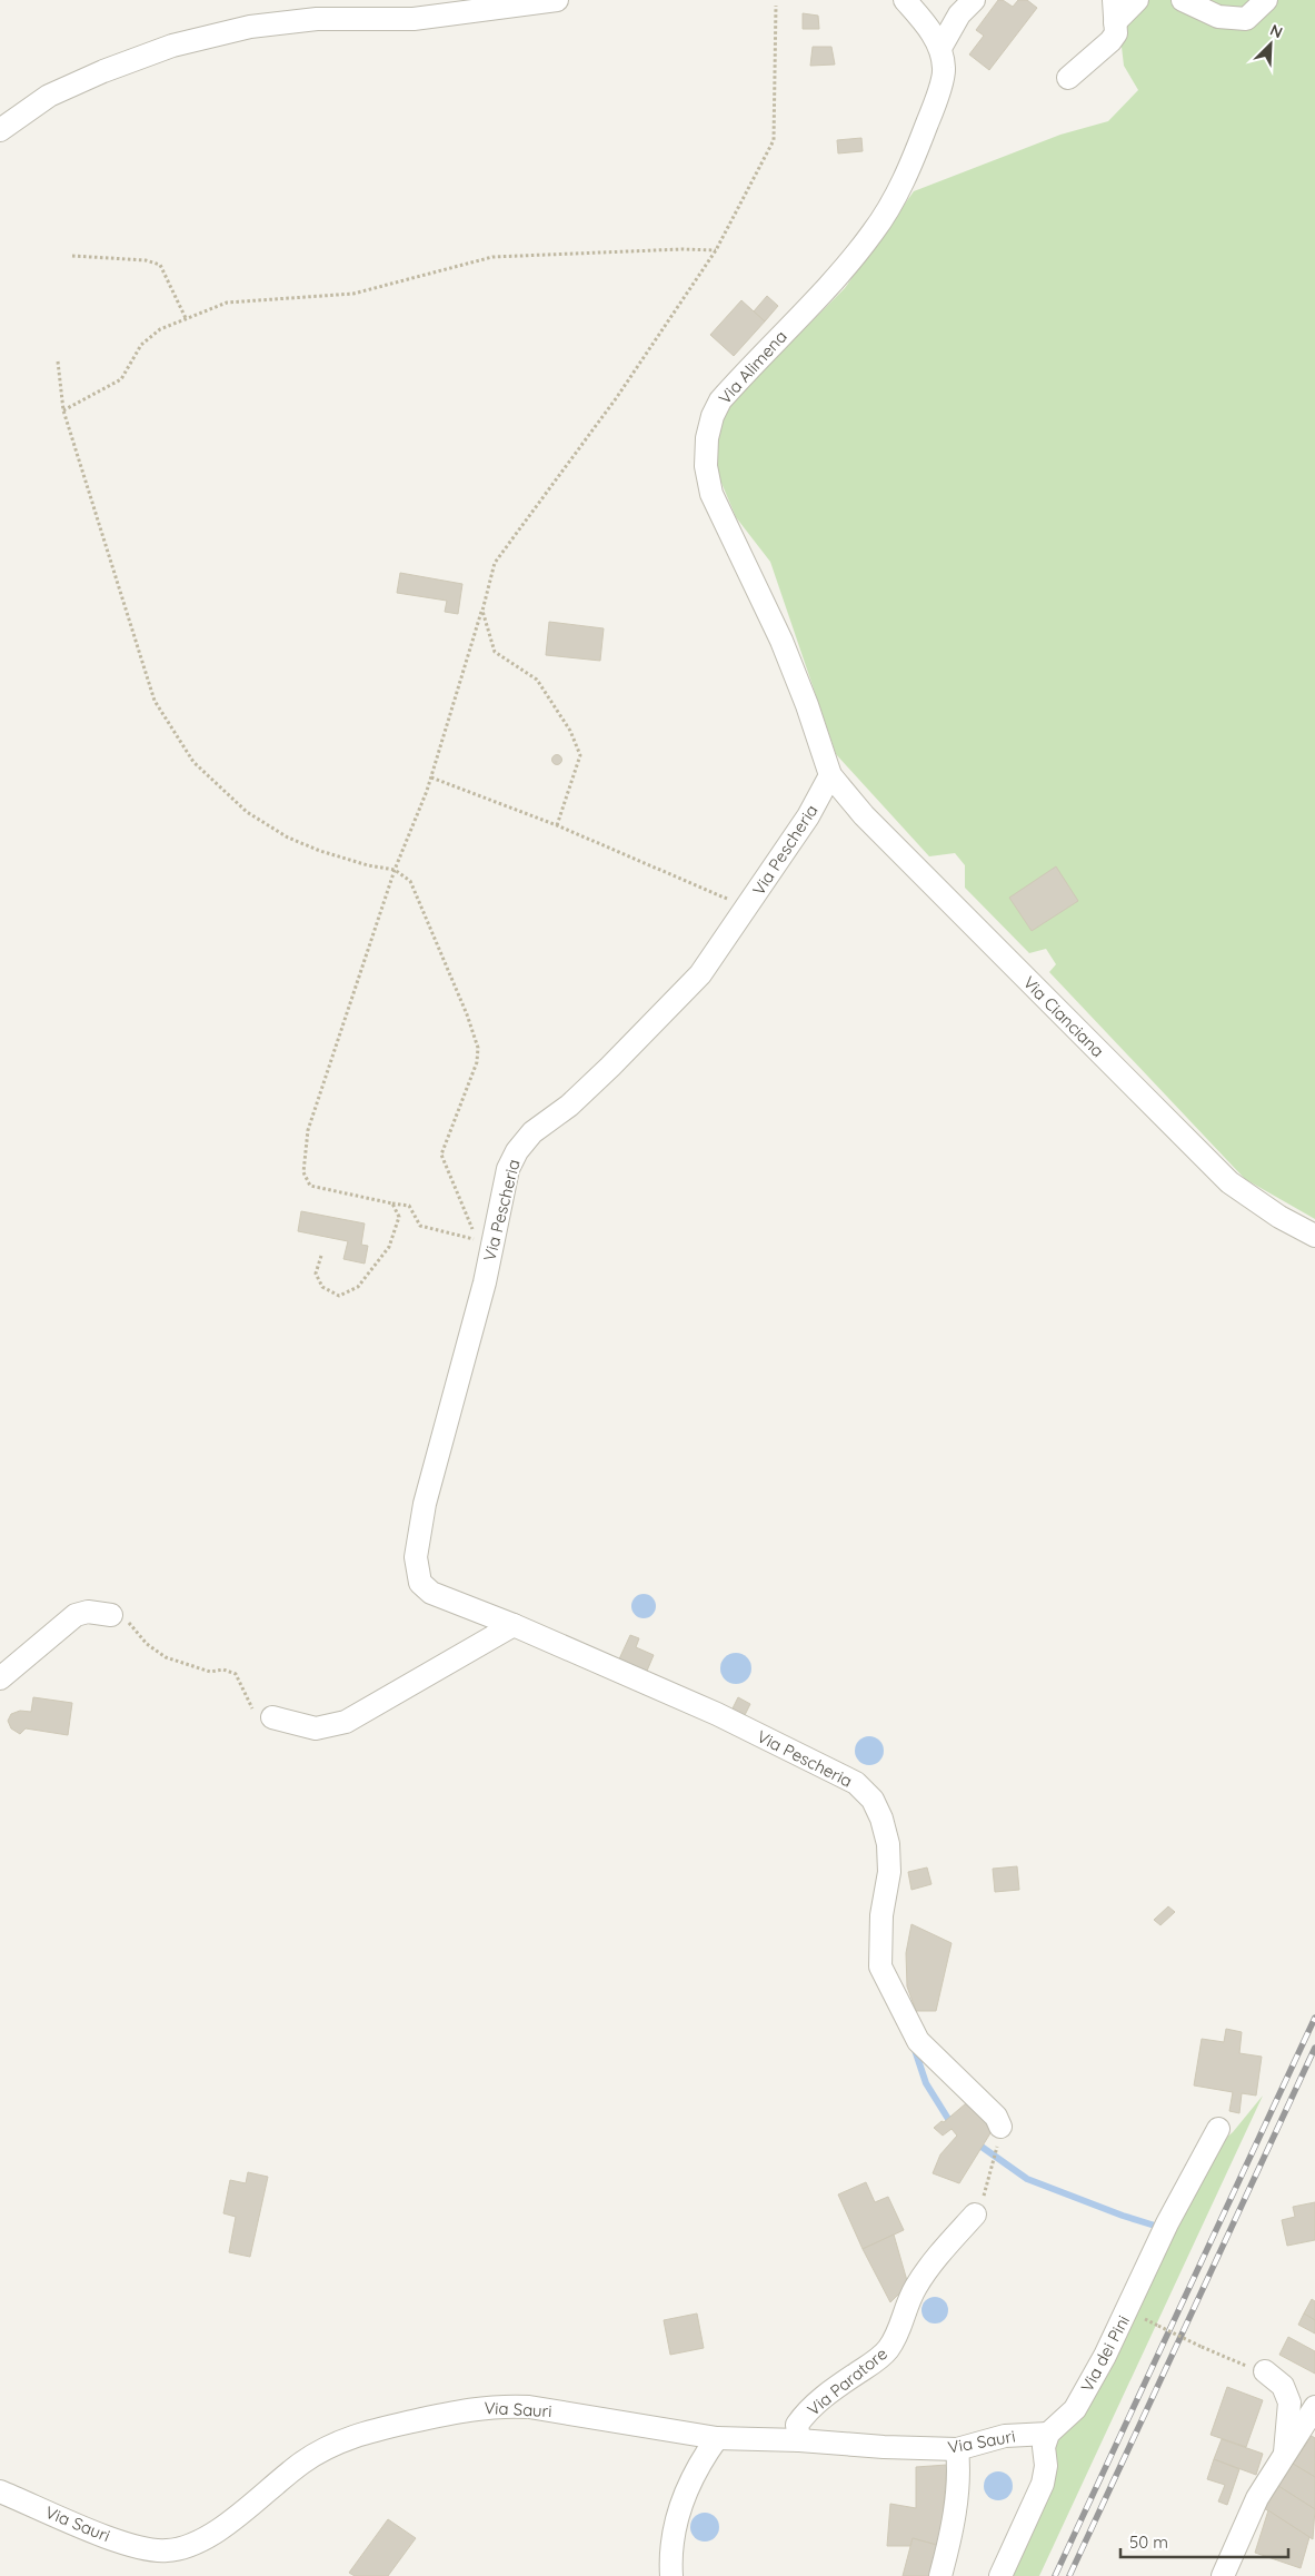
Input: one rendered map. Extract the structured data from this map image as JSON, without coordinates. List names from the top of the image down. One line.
{"streets":{"street":["Via Alimena","Via Pescheria","Via Cianciana","Via dei Pini","Via Paratore","Via Sauri"]},"crossings":[["Via Alimena","Via Pescheria"],["Via Alimena","Via Cianciana"],["Via Pescheria","Via Cianciana"],["Via dei Pini","Via Sauri"],["Via Paratore","Via Sauri"]],"scale_bar":"50 m","north":"top right"}
